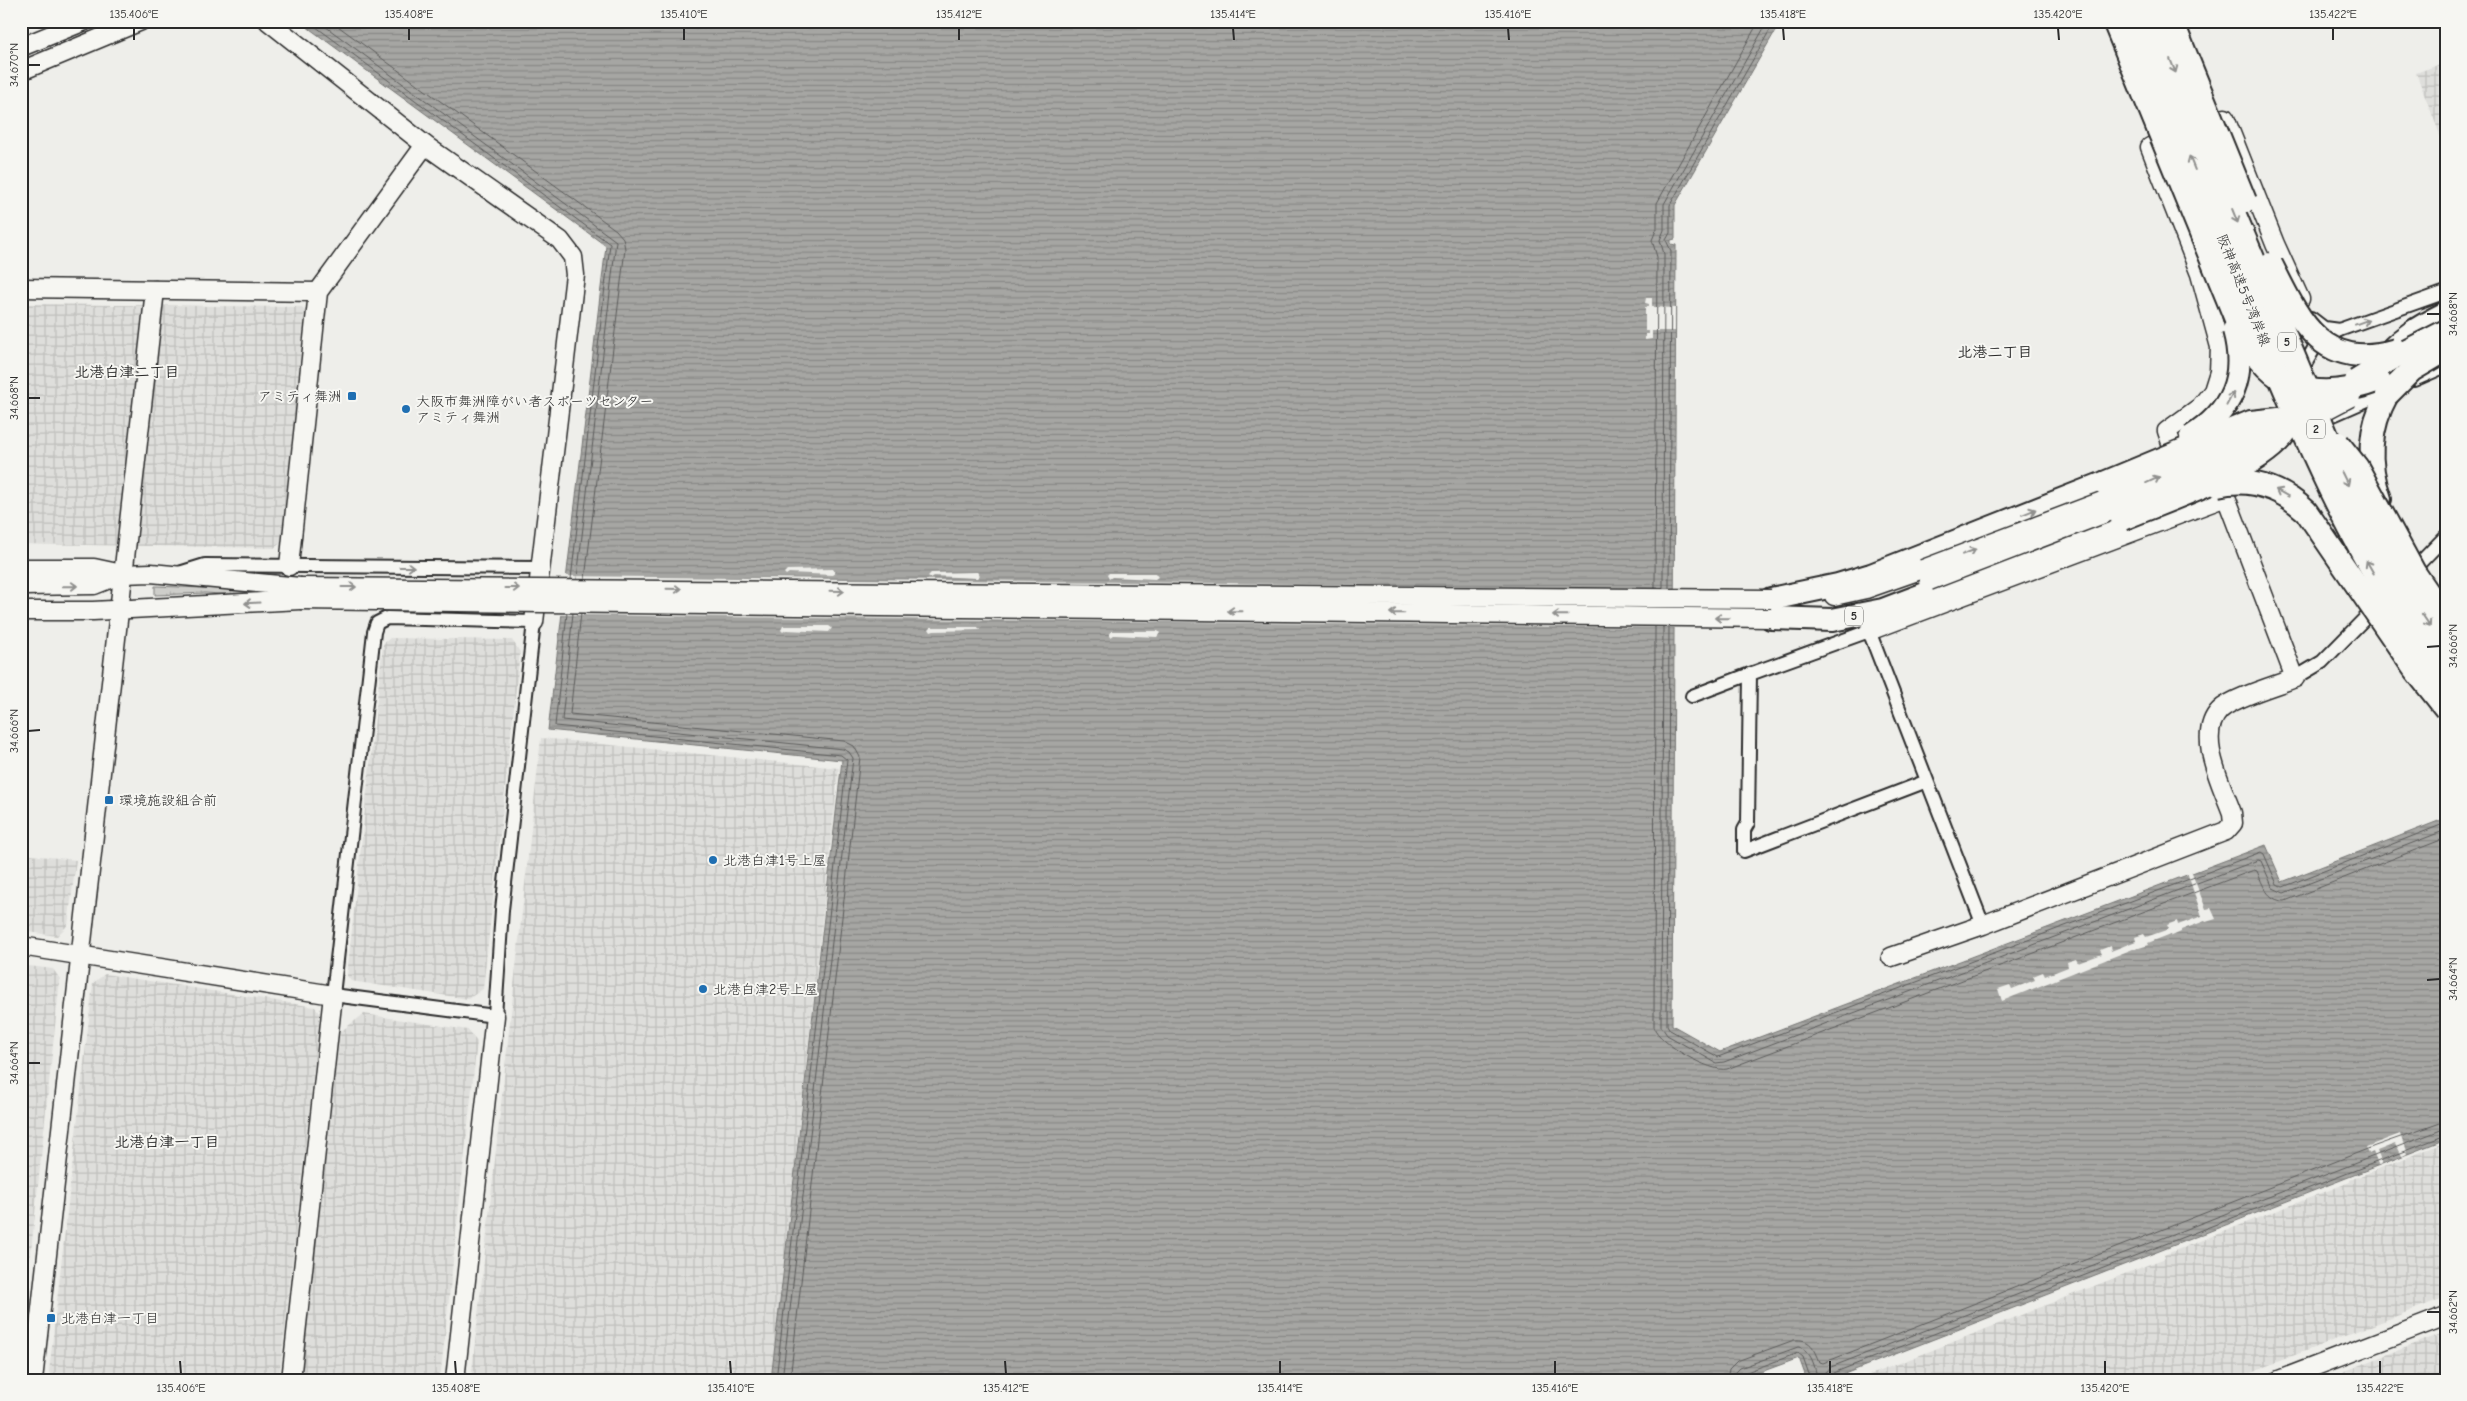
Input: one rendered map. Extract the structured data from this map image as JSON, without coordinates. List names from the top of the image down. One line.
{"streets":{"highway":["阪神高速5号湾岸線","5","2"]},"crossings":[["阪神高速5号湾岸線","5"],["5","2"]],"districts":["北港二丁目","北港白津二丁目","北港白津一丁目"],"places":{"transit":["アミティ舞洲","環境施設組合前","北港白津一丁目"],"other":["大阪市舞洲障がい者スポーツセンター アミティ舞洲","北港白津1号上屋","北港白津2号上屋"]},"coordinates":["135.406°E","135.408°E","135.410°E","135.412°E","135.414°E","135.416°E","135.418°E","135.420°E","135.422°E","34.670°N","34.668°N","34.666°N","34.664°N","34.662°N"]}
